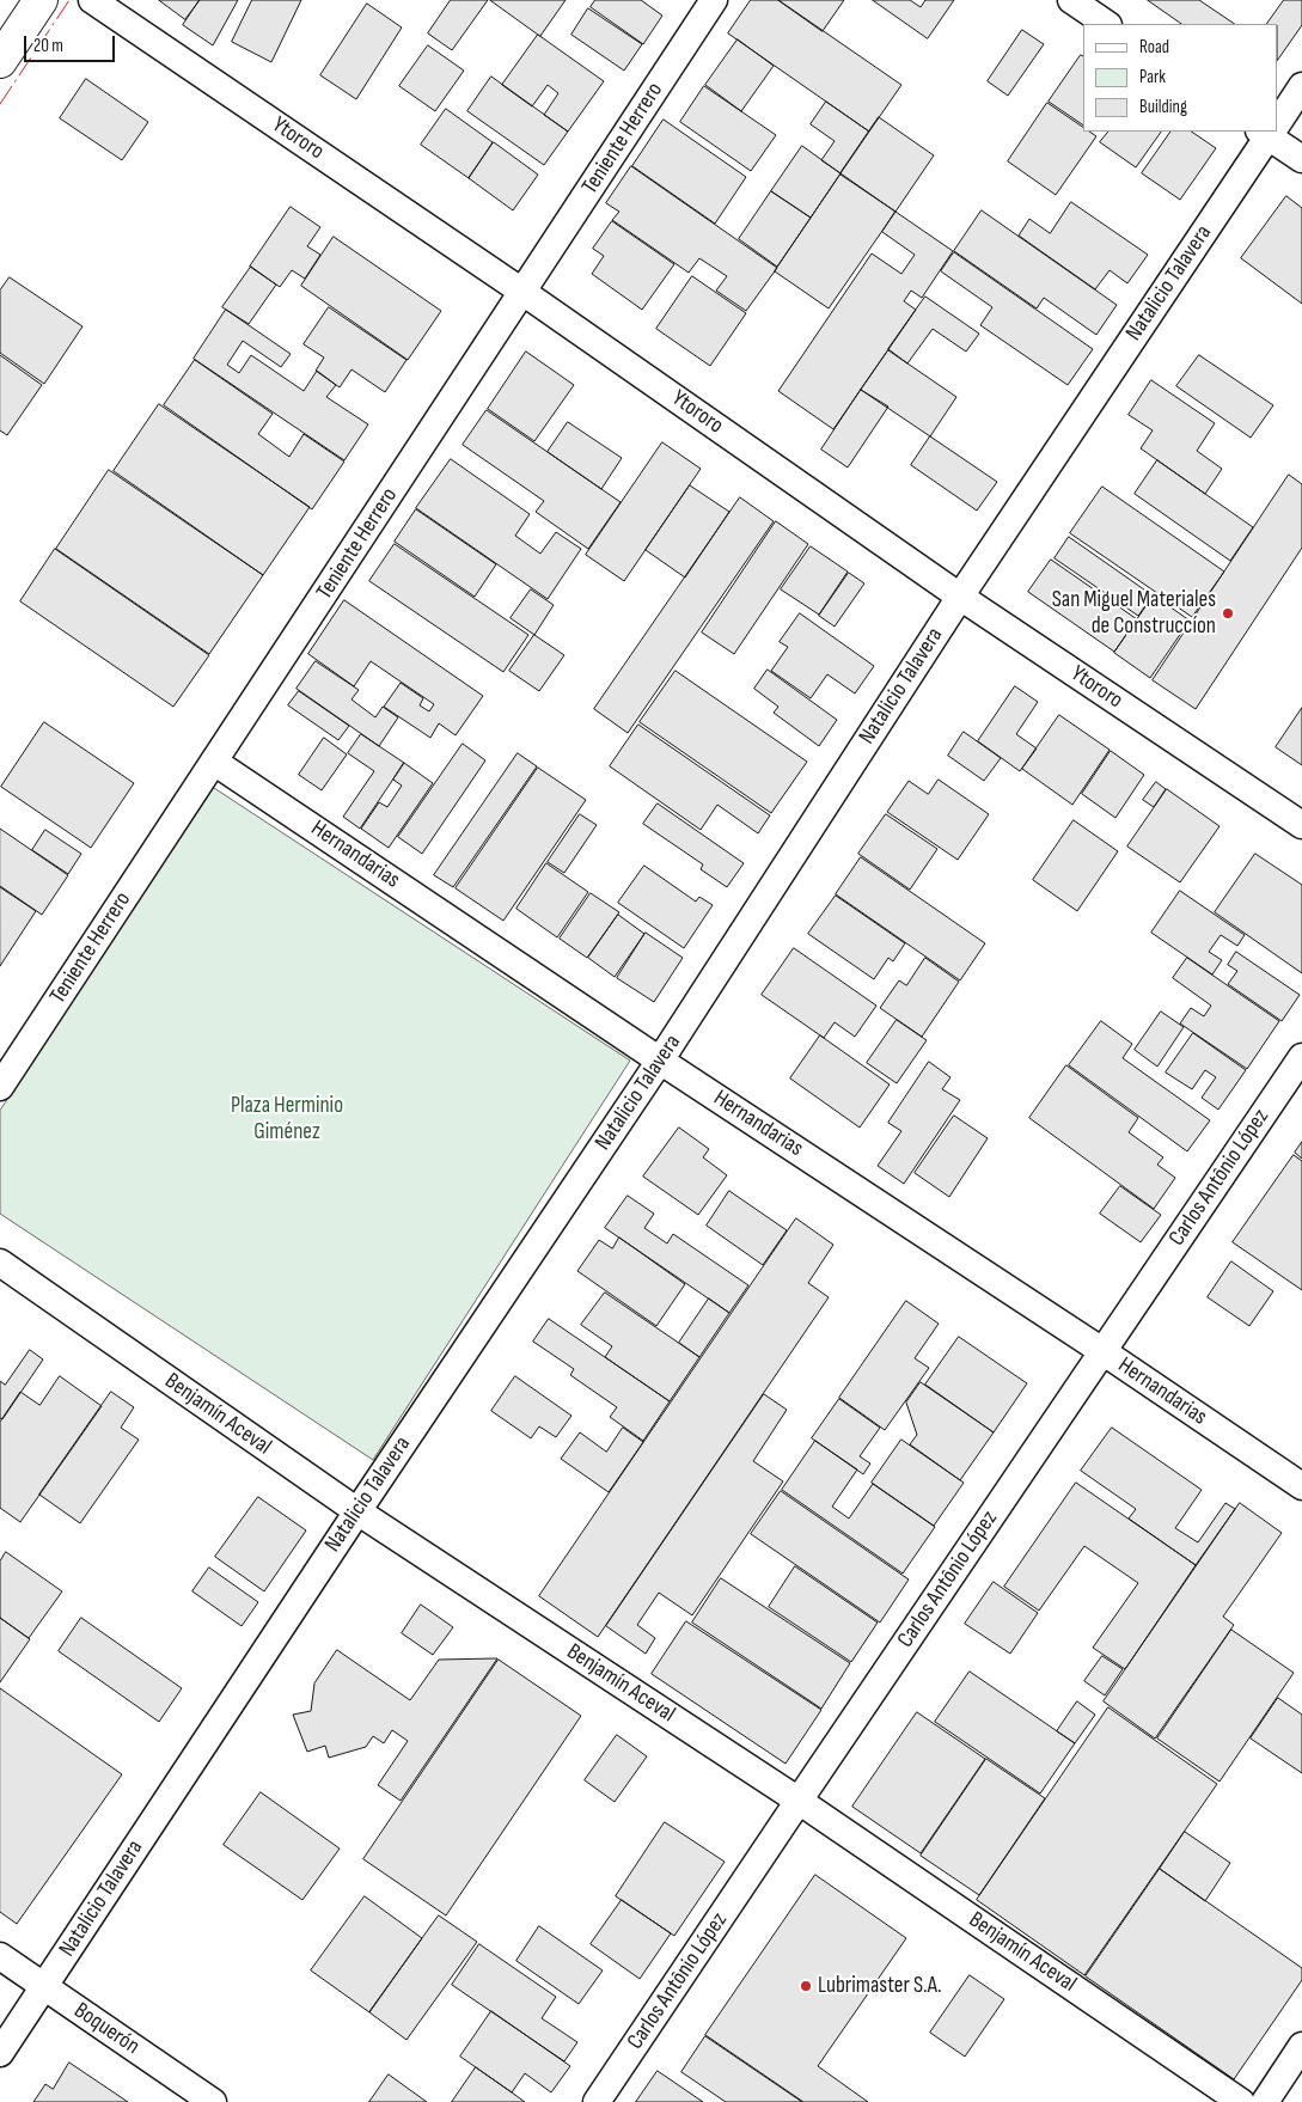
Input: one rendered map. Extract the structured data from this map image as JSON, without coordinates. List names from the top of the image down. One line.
{"streets":{"street":["Ytororo","Teniente Herrero","Natalicio Talavera","Hernandarias","Carlos Antônio López","Benjamín Aceval","Boquerón"]},"crossings":[["Ytororo","Teniente Herrero"],["Ytororo","Natalicio Talavera"],["Teniente Herrero","Hernandarias"],["Natalicio Talavera","Hernandarias"],["Natalicio Talavera","Benjamín Aceval"],["Natalicio Talavera","Boquerón"],["Hernandarias","Carlos Antônio López"],["Carlos Antônio López","Benjamín Aceval"]],"parks":["Plaza Herminio Giménez"],"places":["San Miguel Materiales de Construccíon","Lubrimaster S.A."],"legend":["Road","Park","Building"],"scale_bar":"20 m"}
